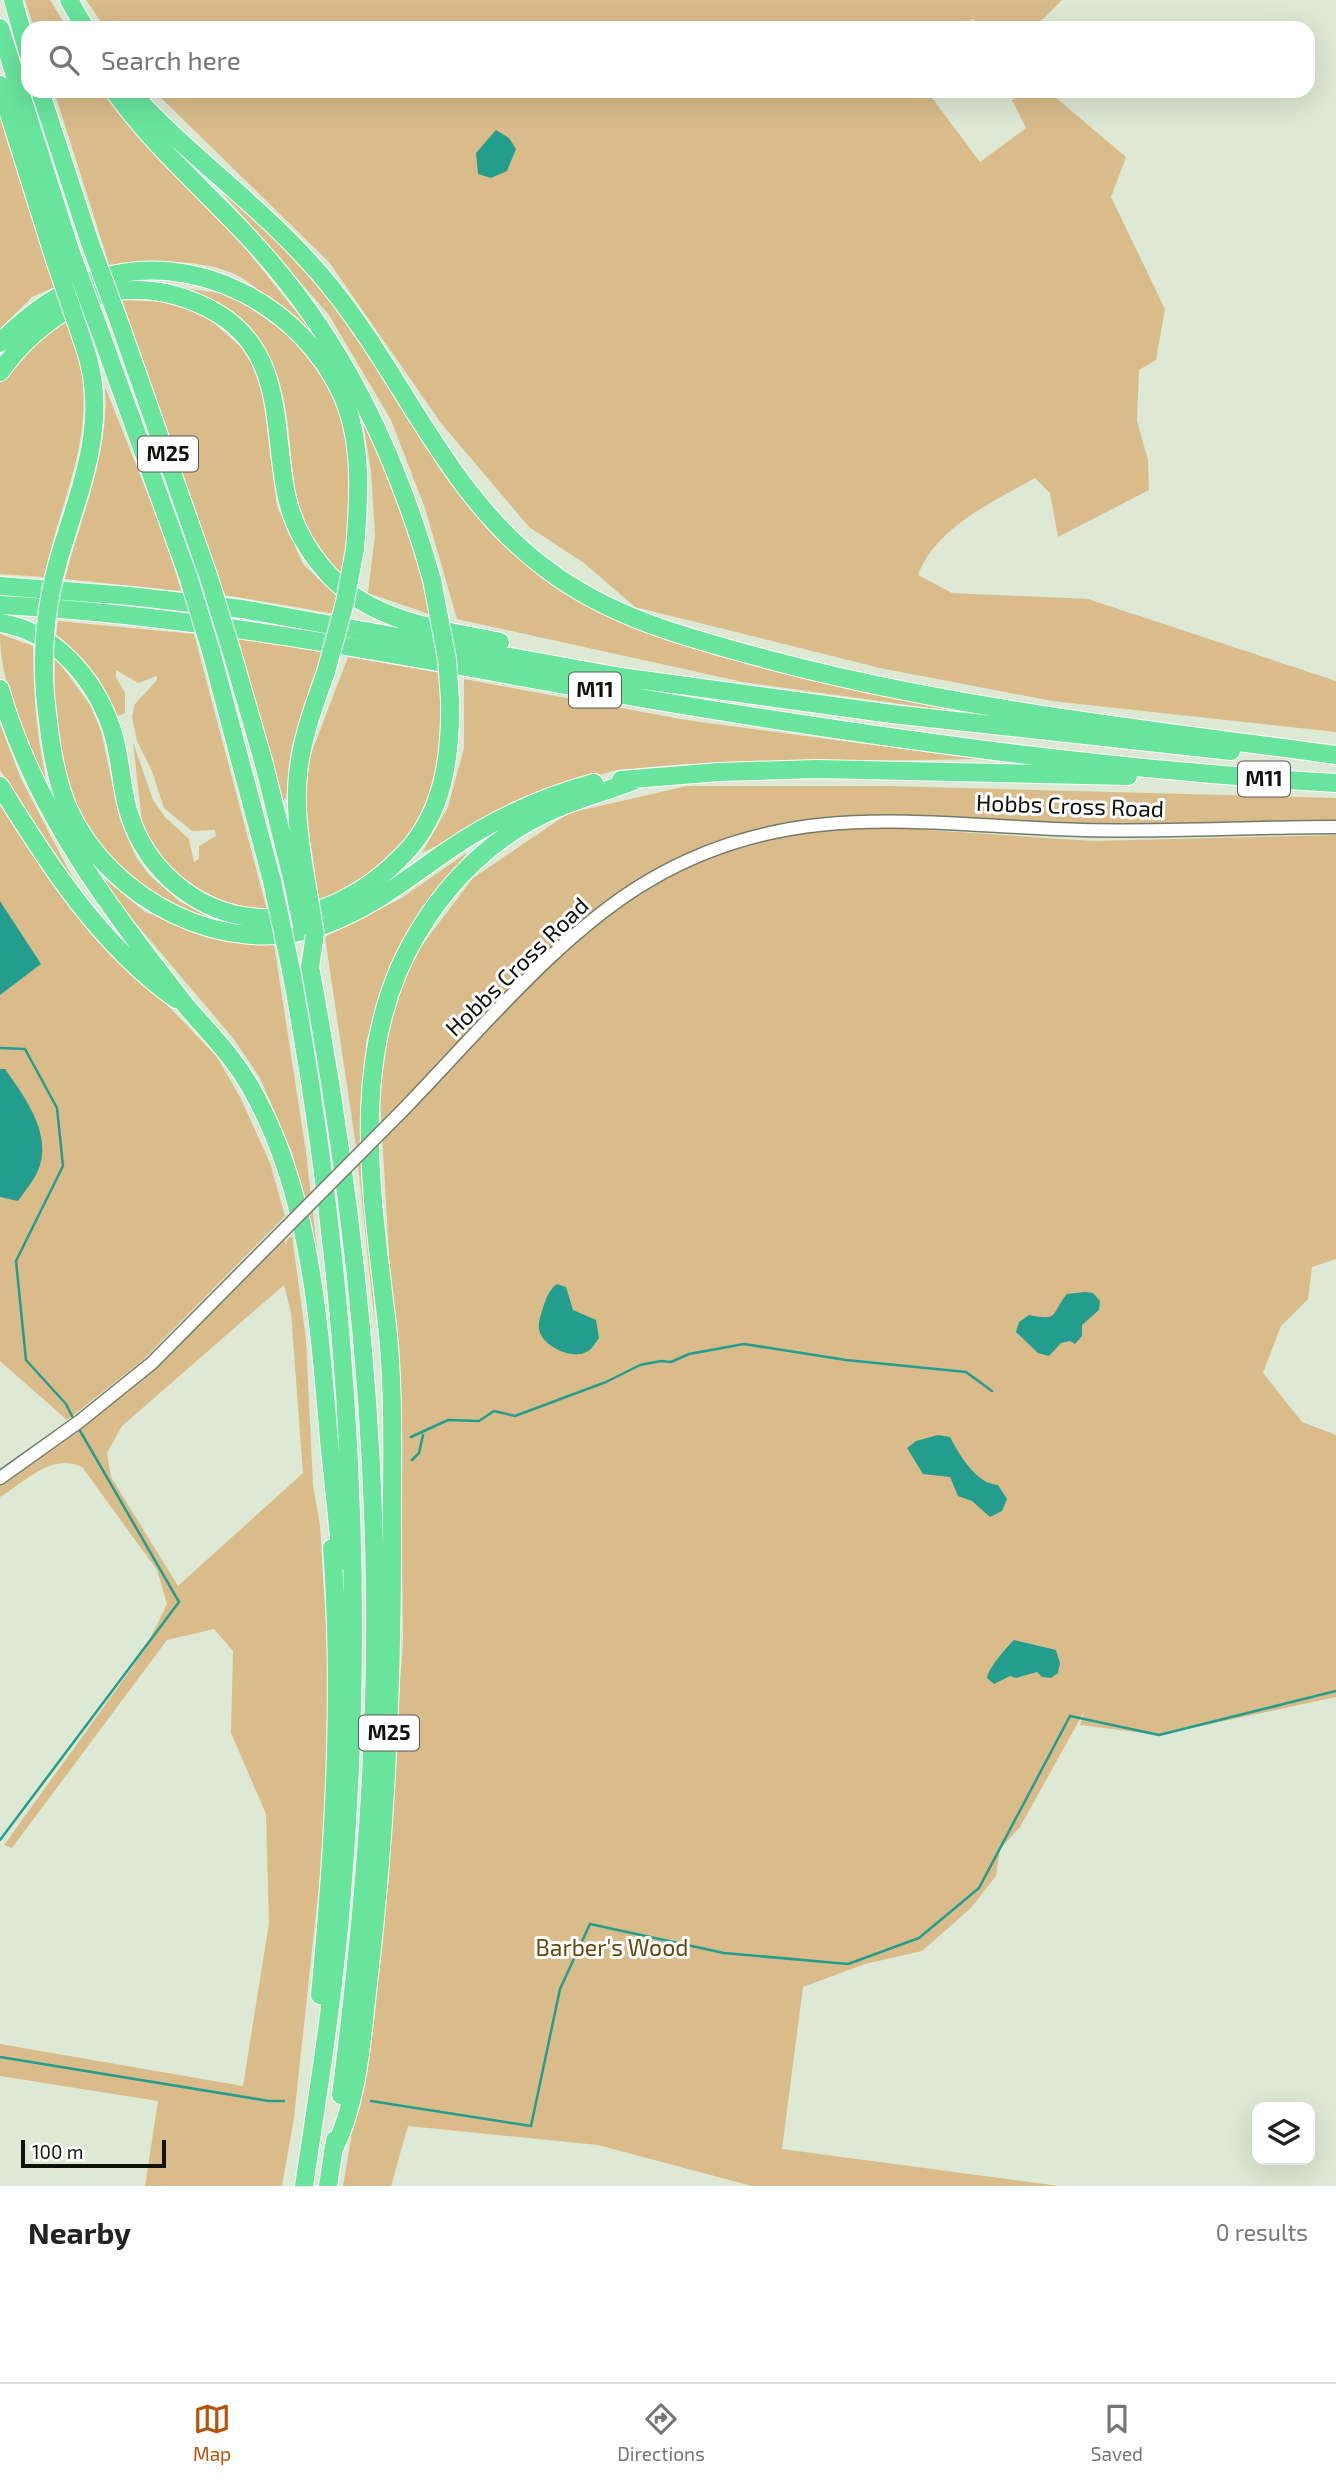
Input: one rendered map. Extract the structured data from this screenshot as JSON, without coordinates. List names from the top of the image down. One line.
{"streets":{"highway":["M25","M11"],"street":["Hobbs Cross Road"]},"parks":["Barber's Wood"],"scale_bar":"100 m","page":{"search":"Search here","scale":"100 m","heading":["Nearby","0 results"],"nav":["Map","Directions","Saved"]}}
